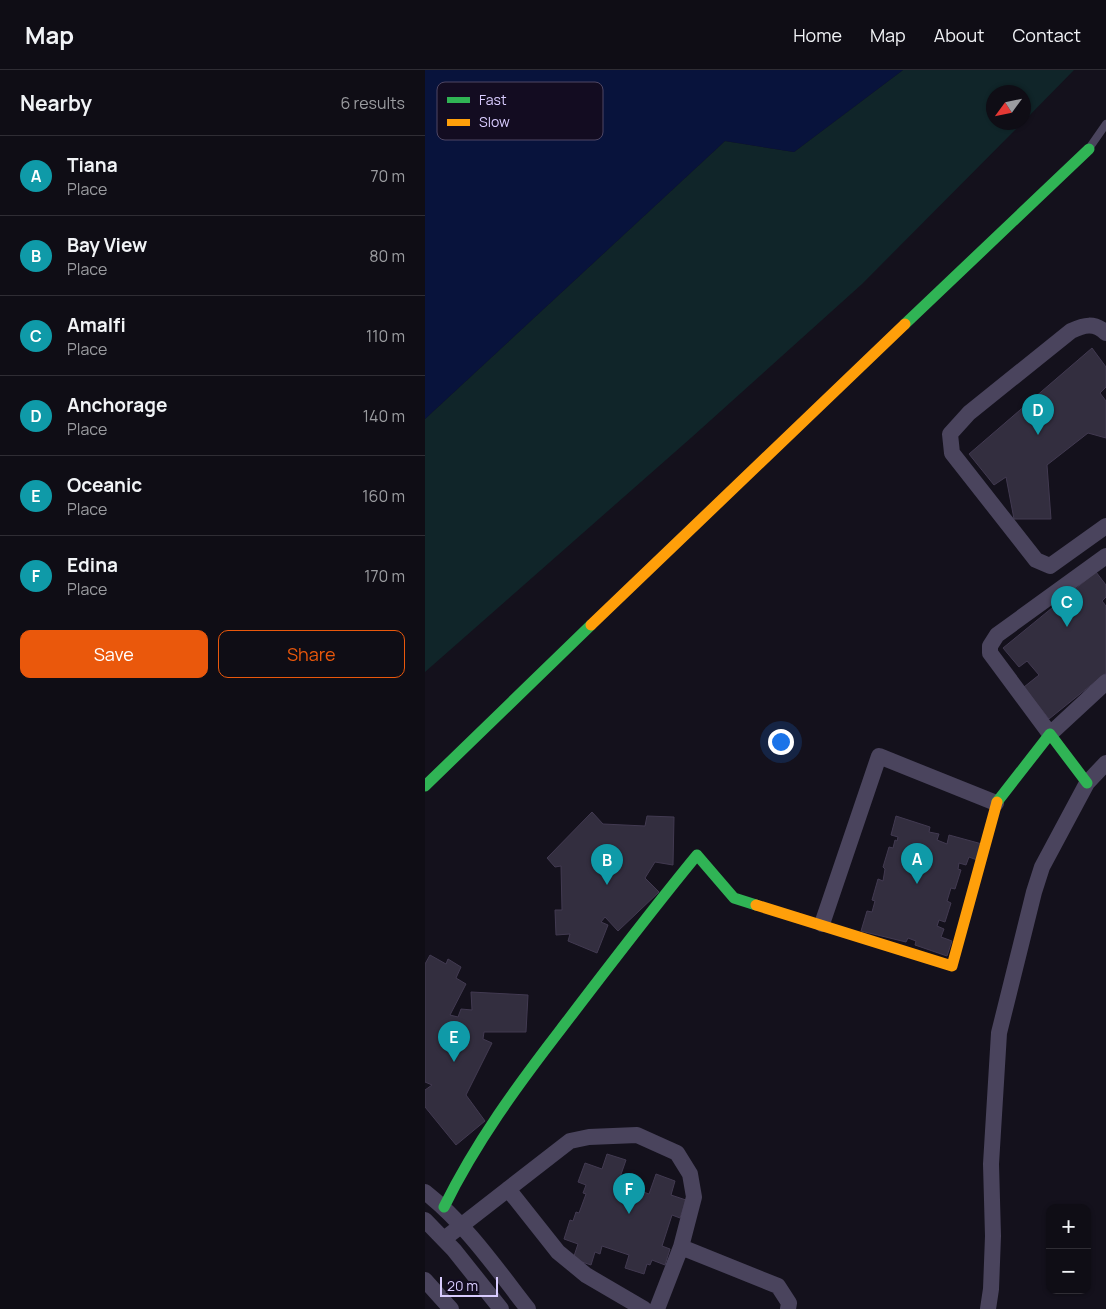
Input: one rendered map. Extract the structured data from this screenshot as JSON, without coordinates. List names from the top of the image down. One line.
{"legend":["Fast","Slow"],"scale_bar":"20 m","north":"bottom left","page":{"header":"Map","nav":["Home","Map","About","Contact"],"heading":["Nearby","6 results"],"list":[{"mark":"A","name":"Tiana","note":"Place","value":"70 m"},{"mark":"B","name":"Bay View","note":"Place","value":"80 m"},{"mark":"C","name":"Amalfi","note":"Place","value":"110 m"},{"mark":"D","name":"Anchorage","note":"Place","value":"140 m"},{"mark":"E","name":"Oceanic","note":"Place","value":"160 m"},{"mark":"F","name":"Edina","note":"Place","value":"170 m"}],"pins":["D","C","A","B","E","F"],"buttons":["Save","Share"],"map_buttons":["+","−"],"scale":"20 m"}}
